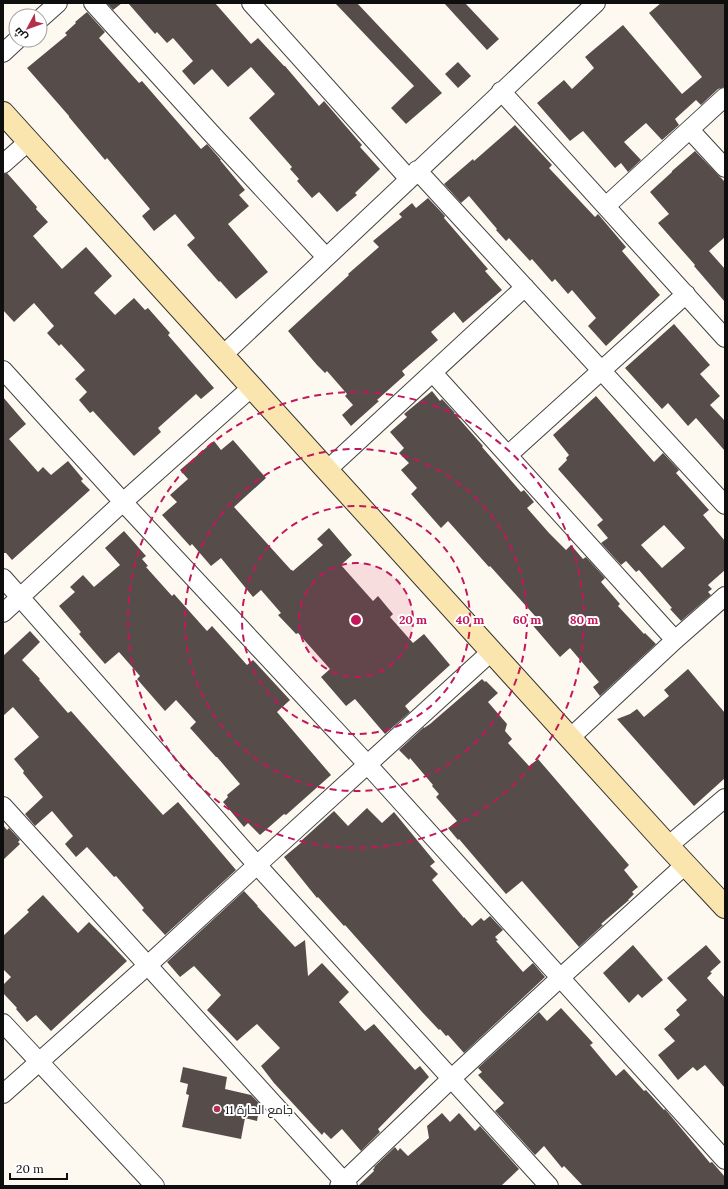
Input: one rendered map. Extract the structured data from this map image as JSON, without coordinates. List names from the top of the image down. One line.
{"places":["جامع الحارة 11"],"scale_bar":"20 m","north":"bottom left","rings":["20 m","40 m","60 m","80 m"]}
